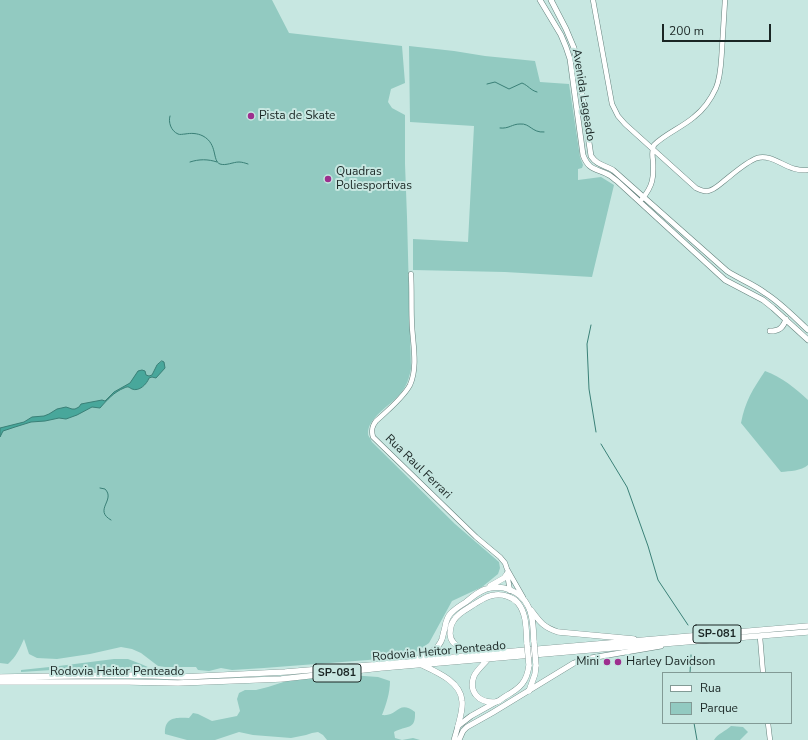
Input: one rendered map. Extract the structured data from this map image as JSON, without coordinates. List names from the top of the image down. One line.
{"streets":{"main road":["Avenida Lageado","SP-081","Rodovia Heitor Penteado"],"street":["Rua Raul Ferrari"]},"places":["Pista de Skate","Quadras Poliesportivas","Mini","Harley Davidson"],"legend":["Rua","Parque"],"scale_bar":"200 m"}
